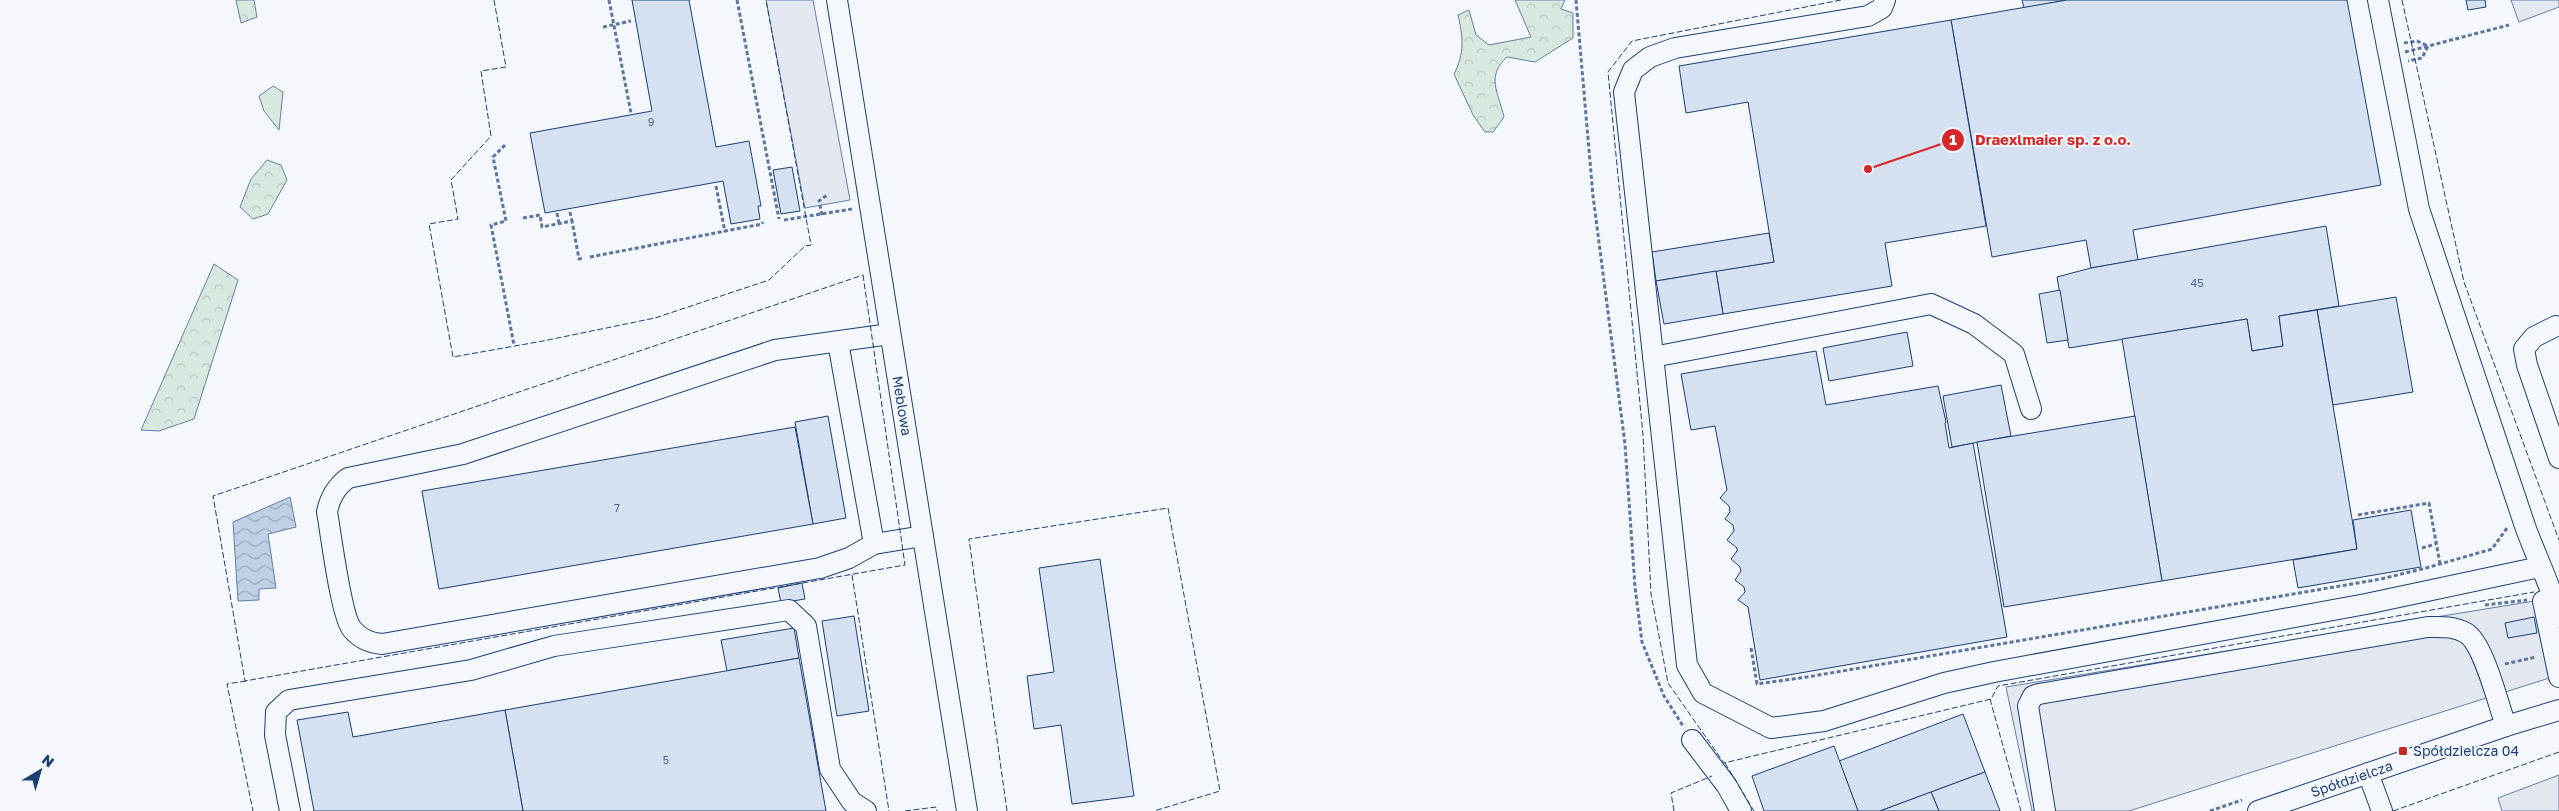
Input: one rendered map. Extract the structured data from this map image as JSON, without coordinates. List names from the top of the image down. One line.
{"streets":{"street":["Meblowa","Spółdzielcza"]},"places":{"other":["Draexlmaier sp. z o.o."],"transit":["Spółdzielcza 04"]},"house_numbers":["9","45","7","5"],"north":"top right"}
